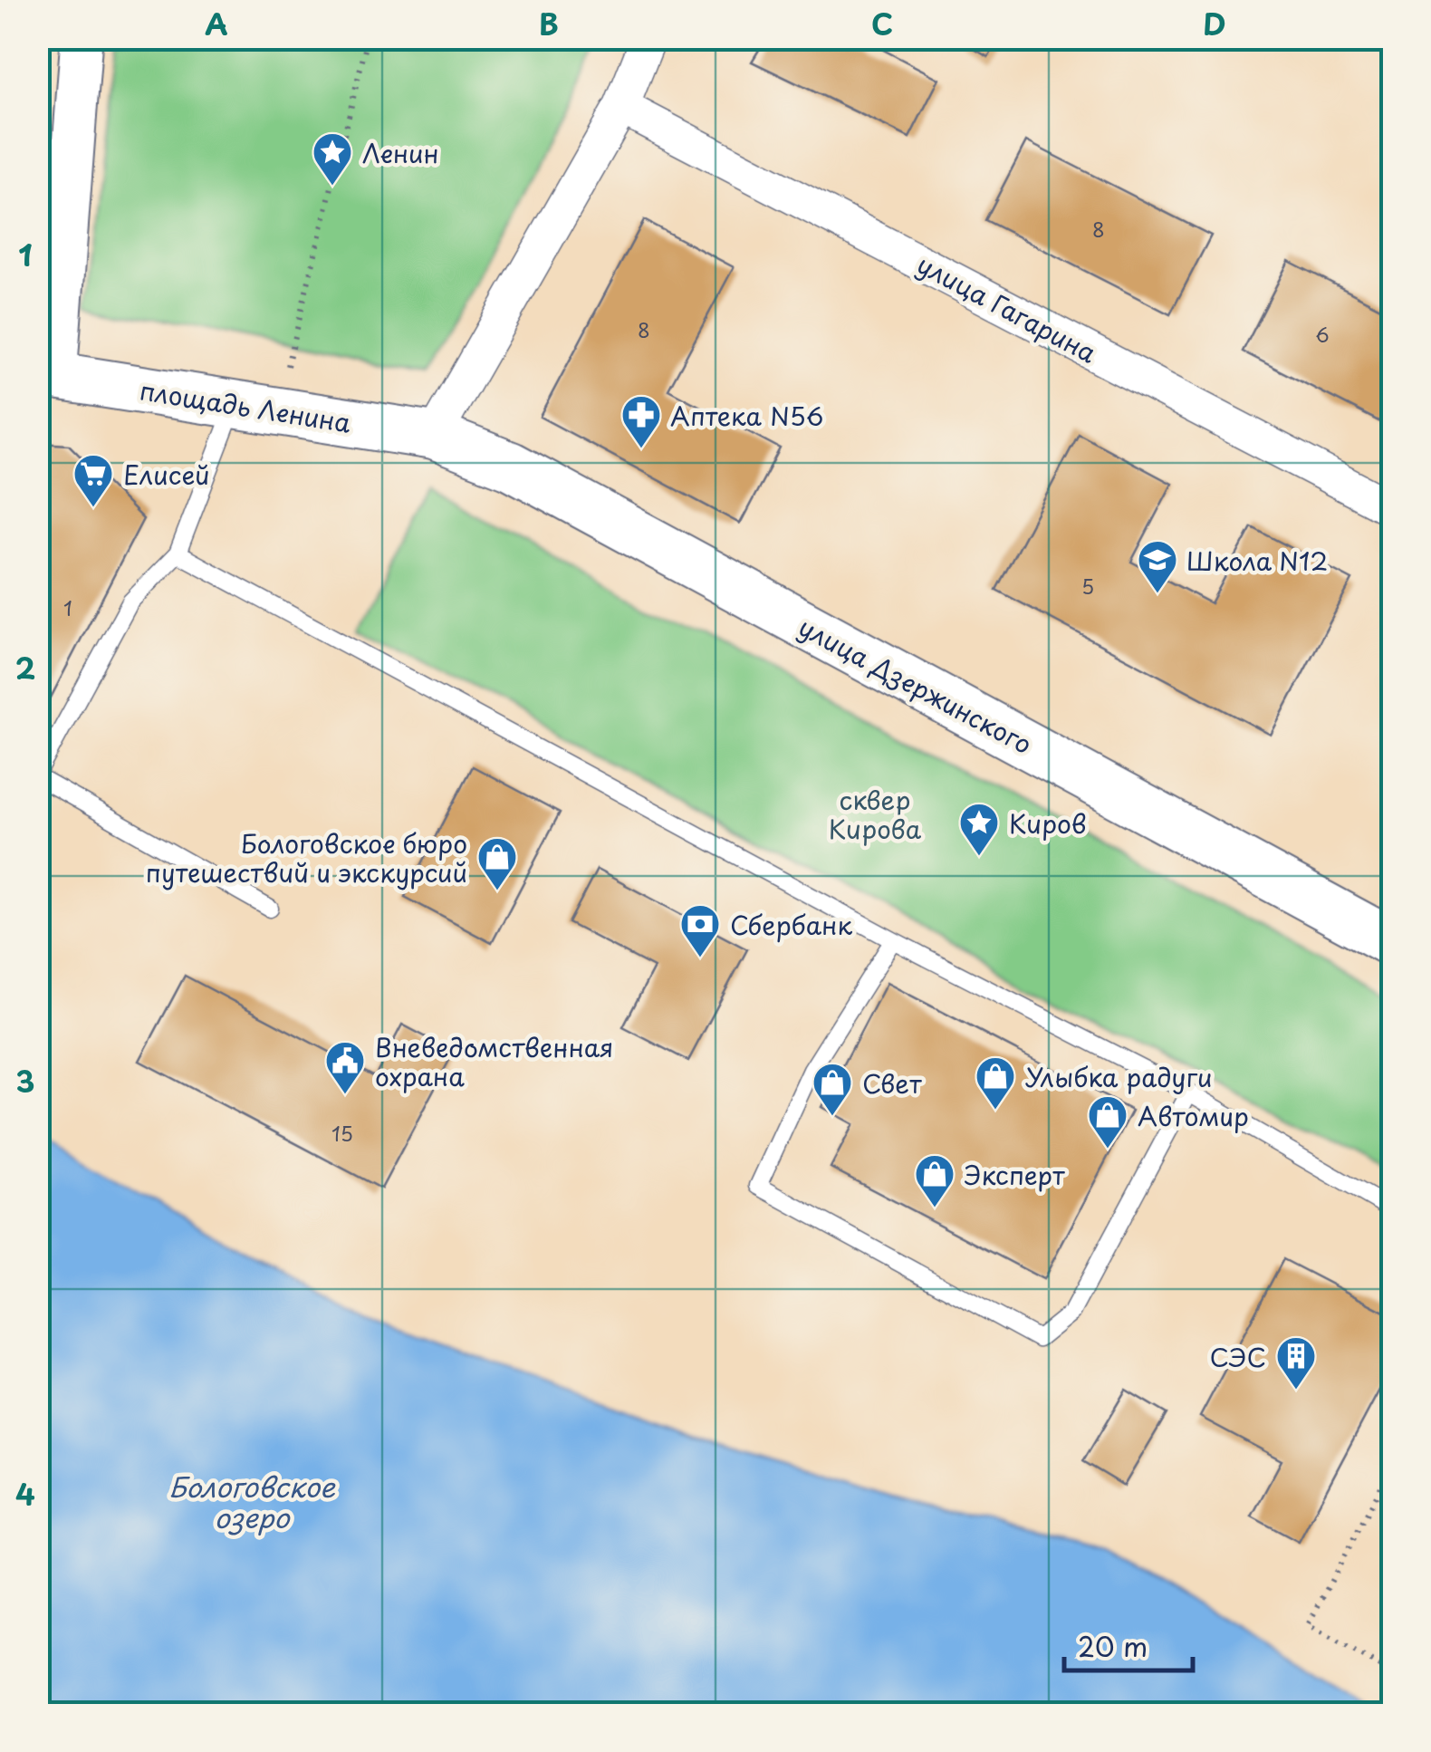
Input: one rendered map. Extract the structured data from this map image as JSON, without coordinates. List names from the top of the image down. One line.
{"streets":{"main road":["площадь Ленина","улица Дзержинского"],"street":["улица Гагарина"]},"crossings":[["площадь Ленина","улица Дзержинского"]],"water":["Бологовское озеро"],"parks":["сквер Кирова"],"places":{"place":["Ленин","Киров"],"pharmacy":["Аптека N56"],"supermarket":["Елисей"],"school or university":["Школа N12"],"shop":["Бологовское бюро путешествий и экскурсий","Улыбка радуги","Свет","Автомир","Эксперт"],"bank":["Сбербанк"],"public building":["Вневедомственная охрана"],"building":["СЭС"]},"house_numbers":["8","8","6","5","1","15"],"scale_bar":"20 m","grid":{"columns":["A","B","C","D"],"rows":["1","2","3","4"]}}
